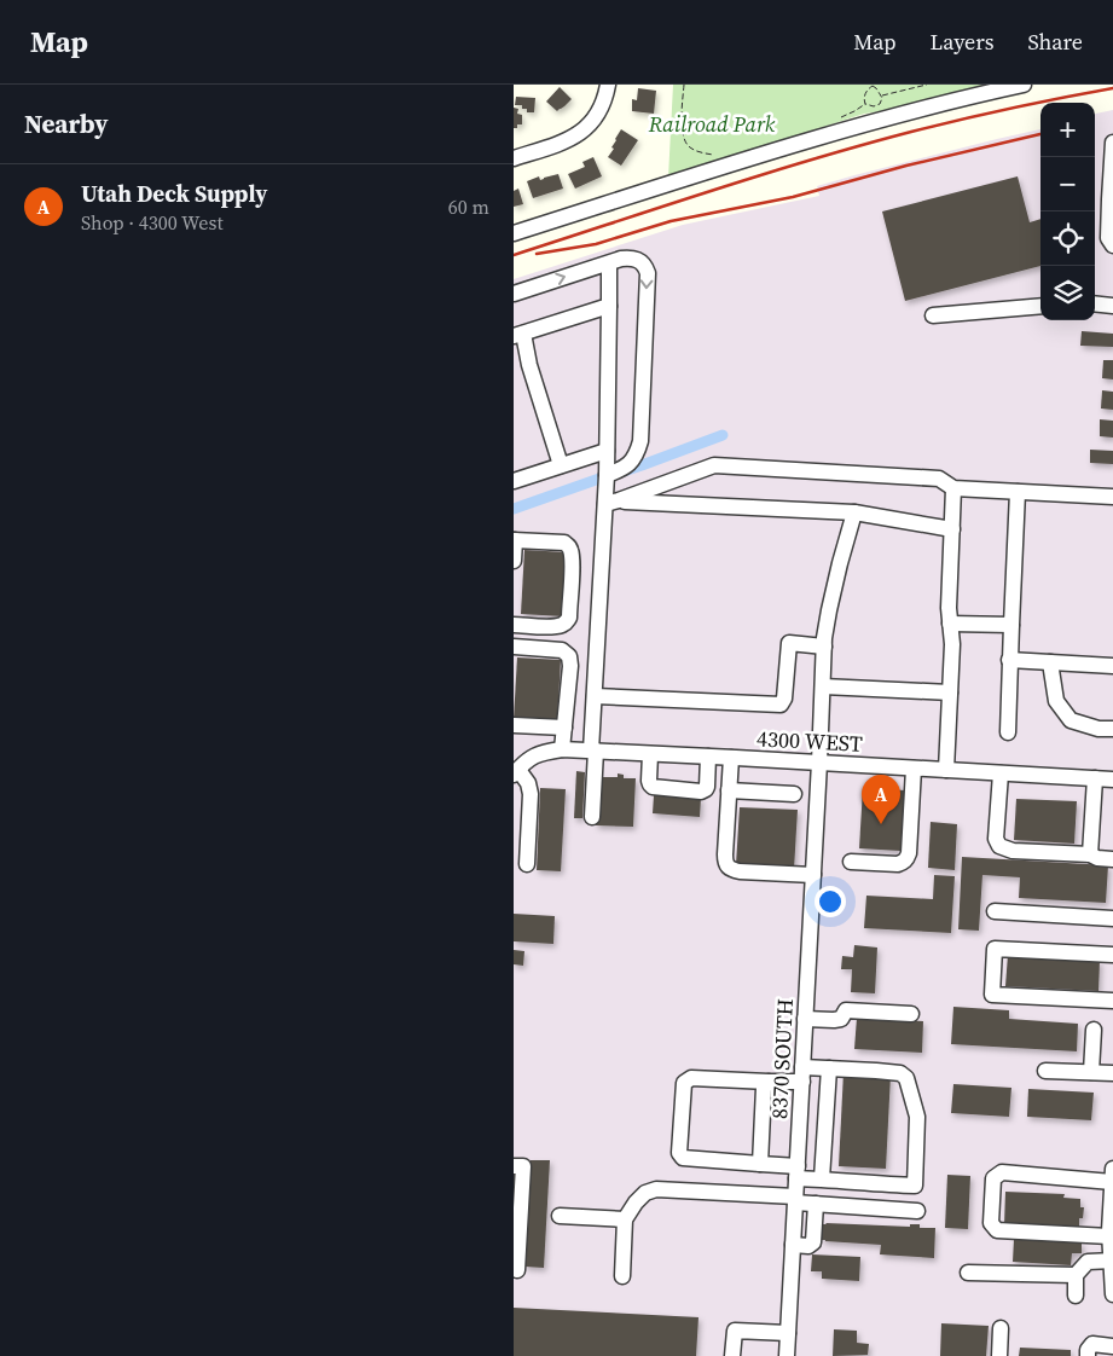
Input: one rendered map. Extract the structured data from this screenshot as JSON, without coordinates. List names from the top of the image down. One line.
{"streets":{"street":["4300 WEST","8370 SOUTH"]},"crossings":[["4300 WEST","8370 SOUTH"]],"parks":["Railroad Park"],"page":{"header":"Map","nav":["Map","Layers","Share"],"heading":"Nearby","map_buttons":["+","−"],"list":[{"mark":"A","name":"Utah Deck Supply","note":"Shop · 4300 West","value":"60 m"}],"pins":"A"}}
